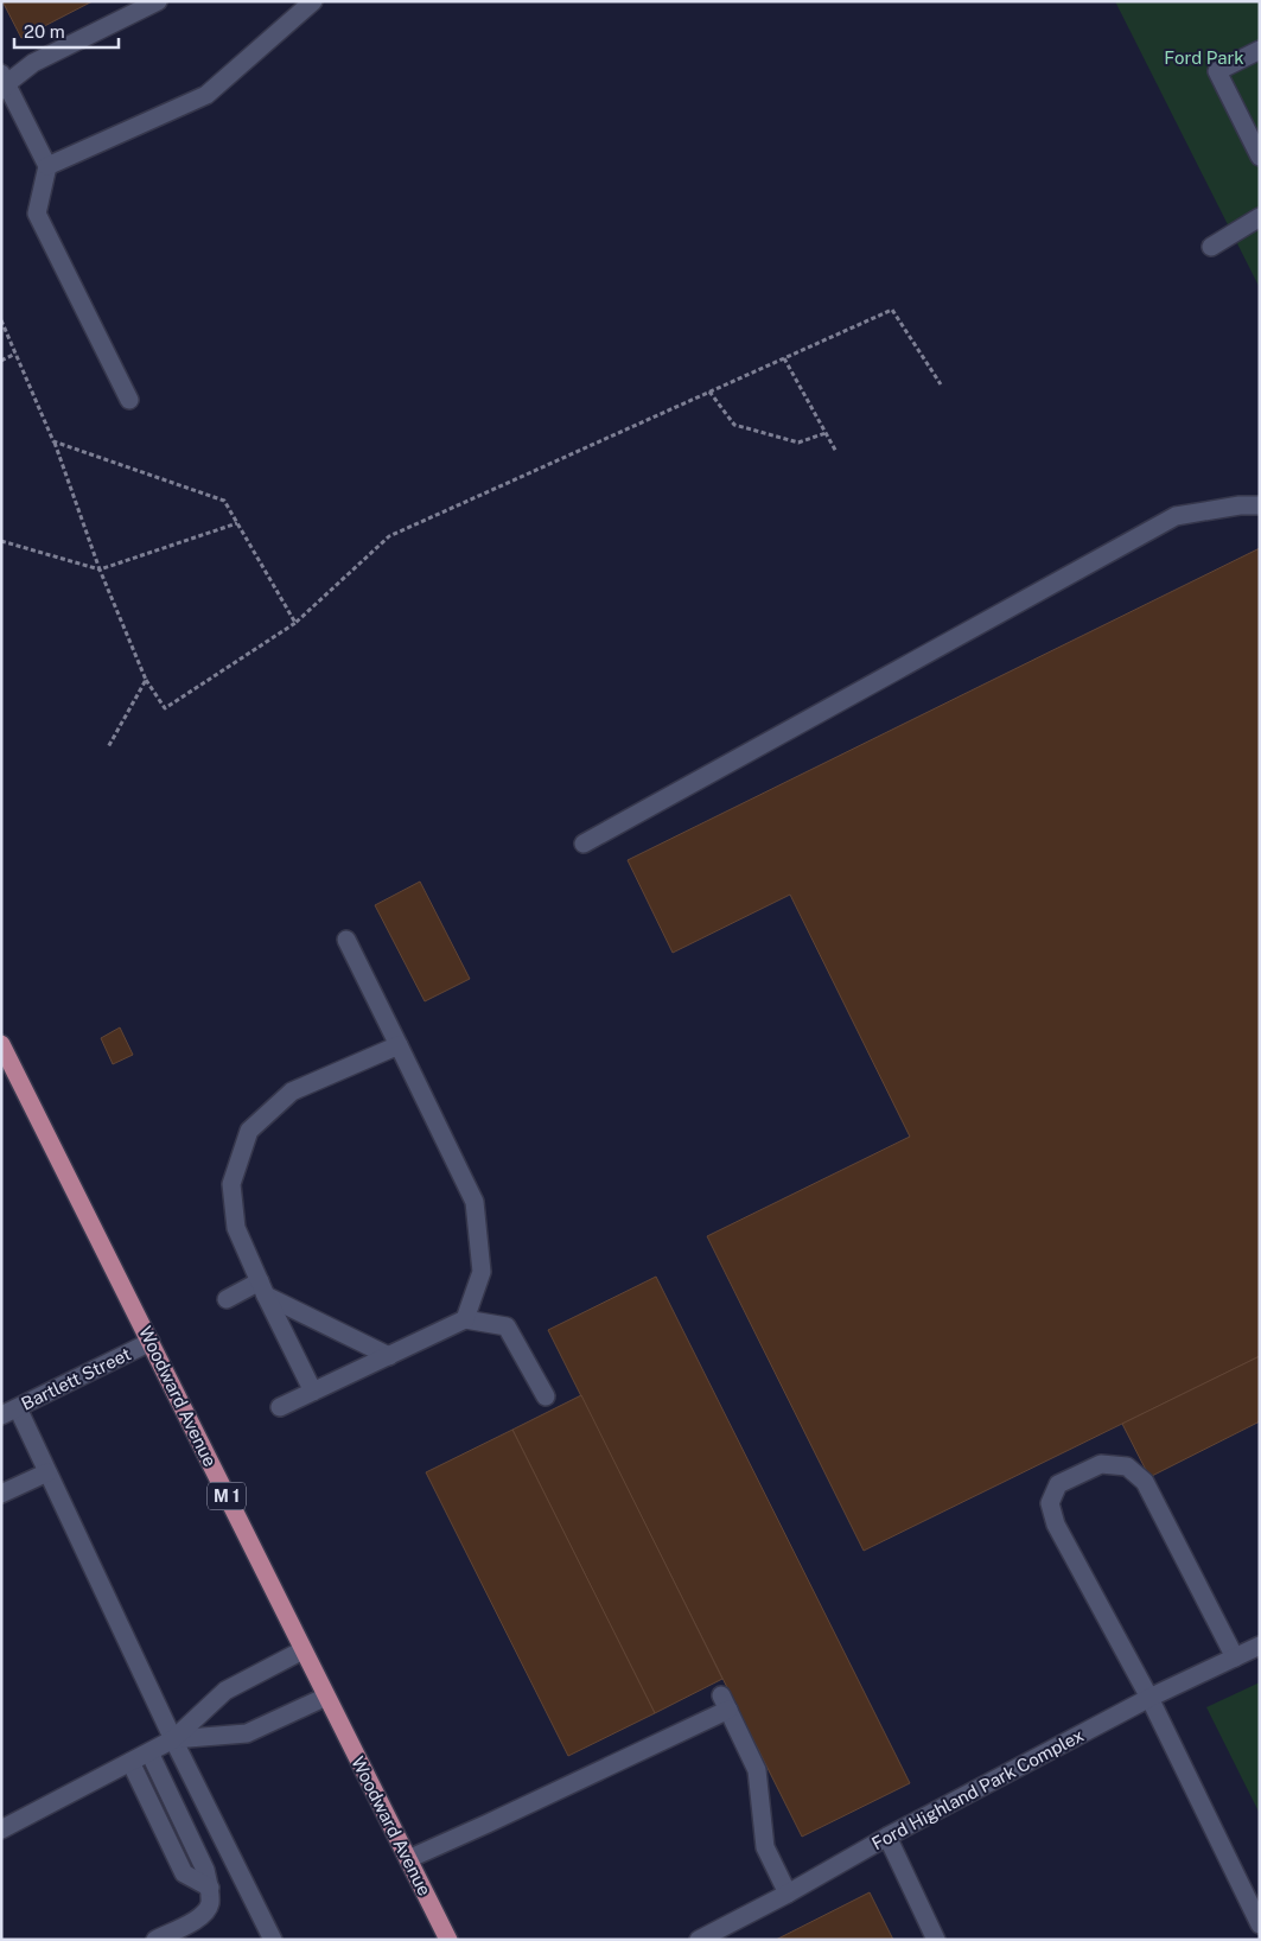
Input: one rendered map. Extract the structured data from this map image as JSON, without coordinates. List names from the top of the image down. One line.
{"streets":{"main road":["Woodward Avenue","M 1"],"street":["Bartlett Street","Ford Highland Park Complex"]},"crossings":[["Bartlett Street","Woodward Avenue"]],"parks":["Ford Park"],"scale_bar":"20 m"}
